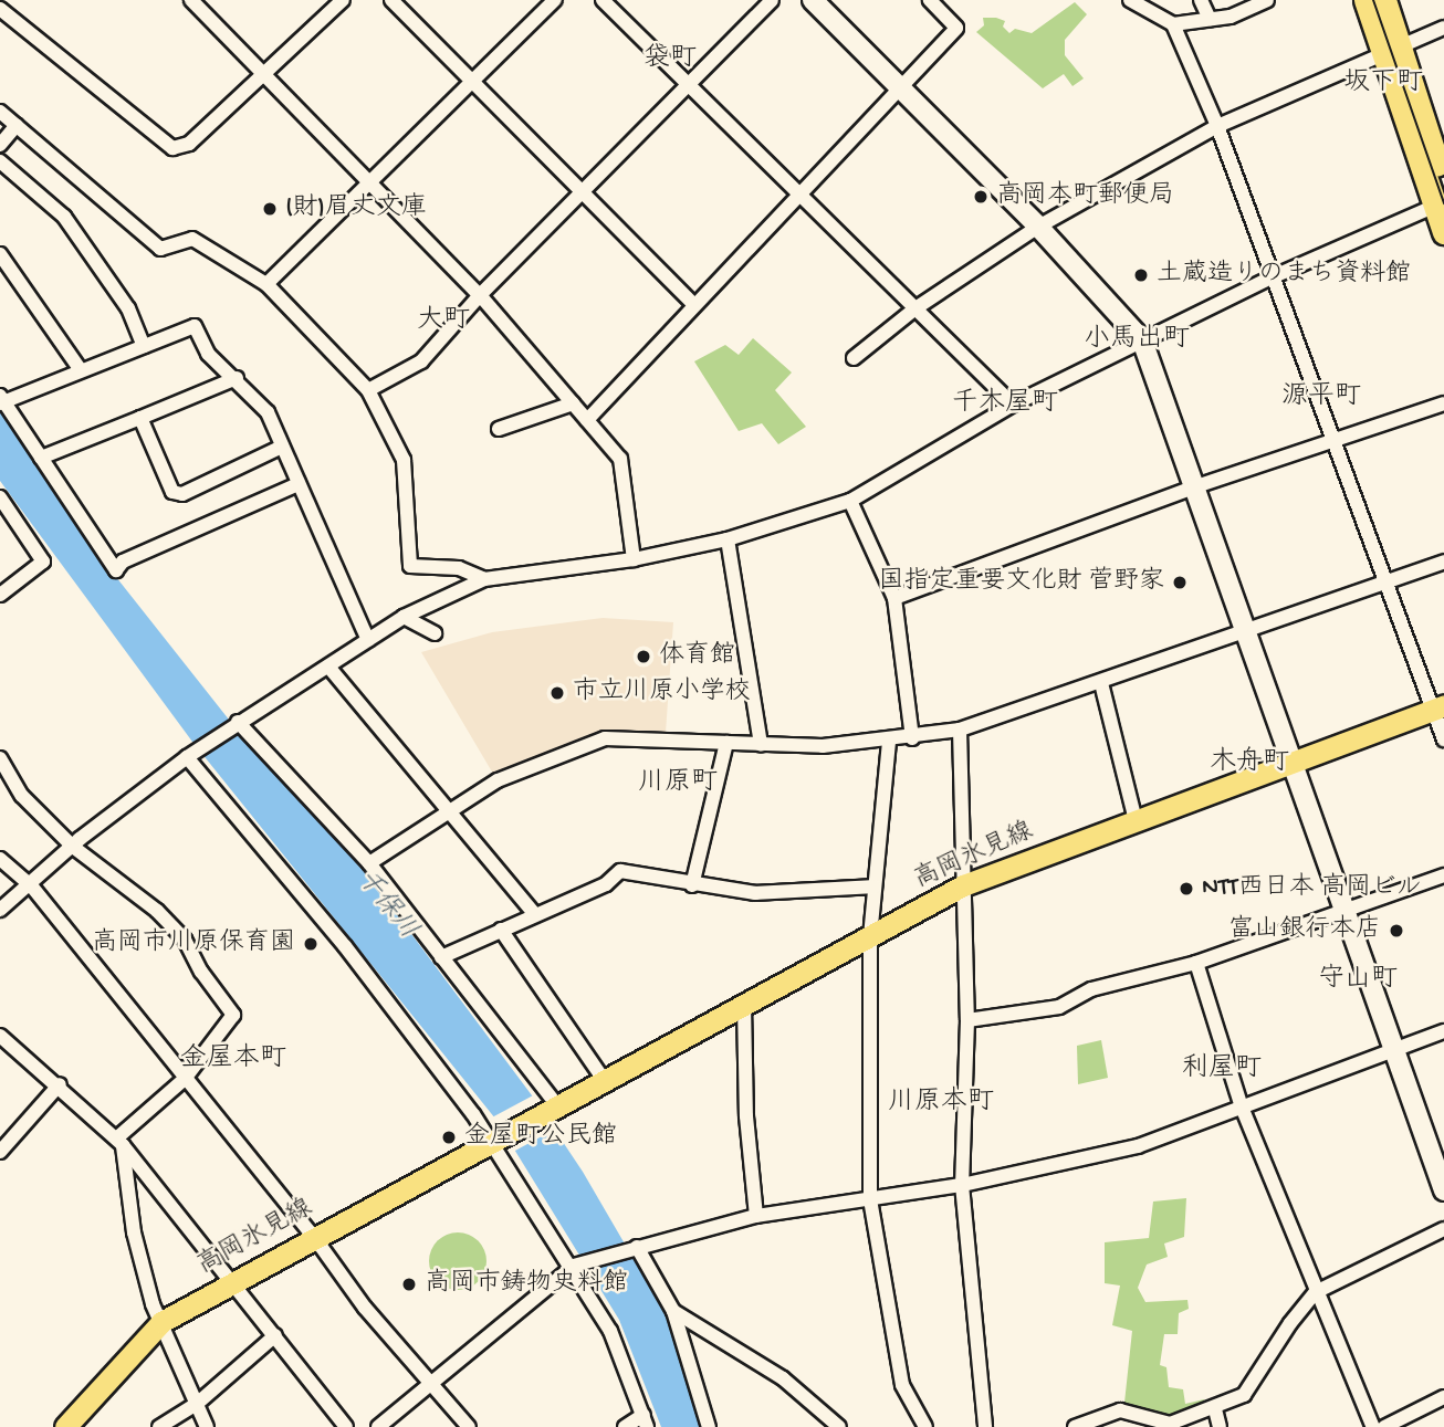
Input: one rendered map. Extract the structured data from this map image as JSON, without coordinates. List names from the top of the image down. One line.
{"streets":{"main road":["高岡氷見線"]},"districts":["袋町","坂下町","大町","小馬出町","源平町","千木屋町","木舟町","川原町","守山町","金屋本町","利屋町","川原本町"],"water":["千保川"],"places":["高岡本町郵便局","(財)眉丈文庫","土蔵造りのまち資料館","国指定重要文化財 菅野家","体育館","市立川原小学校","NTT西日本 高岡ビル","富山銀行本店","高岡市川原保育園","金屋町公民館","高岡市鋳物史料館"]}
